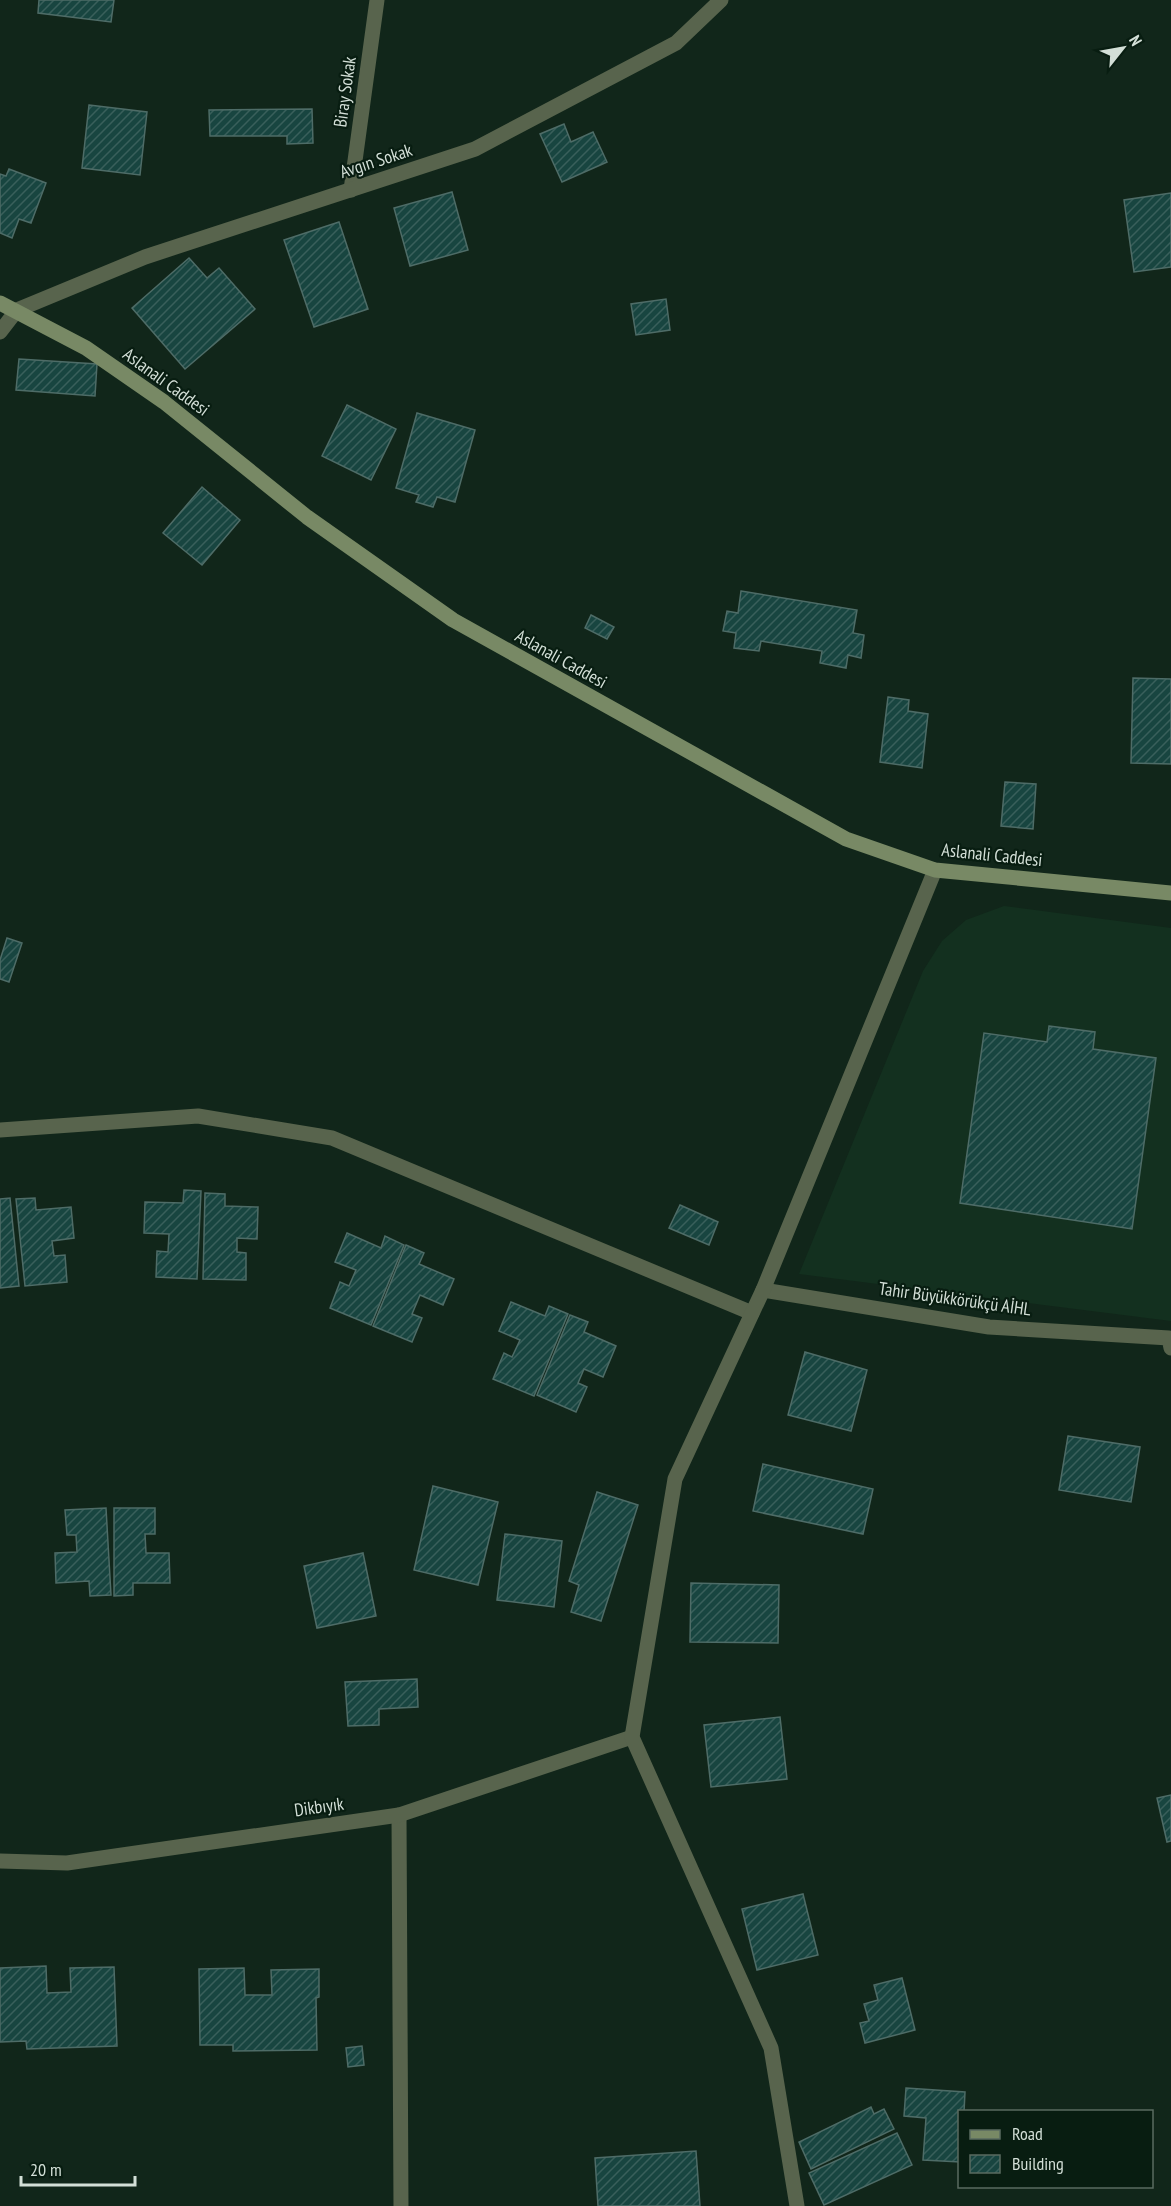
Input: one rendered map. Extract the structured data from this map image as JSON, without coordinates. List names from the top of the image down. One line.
{"streets":{"street":["Biray Sokak","Avgın Sokak","Aslanali Caddesi","Tahir Büyükkörükçü AİHL","Dikbıyık"]},"crossings":[["Biray Sokak","Avgın Sokak"],["Avgın Sokak","Aslanali Caddesi"]],"legend":["Road","Building"],"scale_bar":"20 m","north":"top right"}
